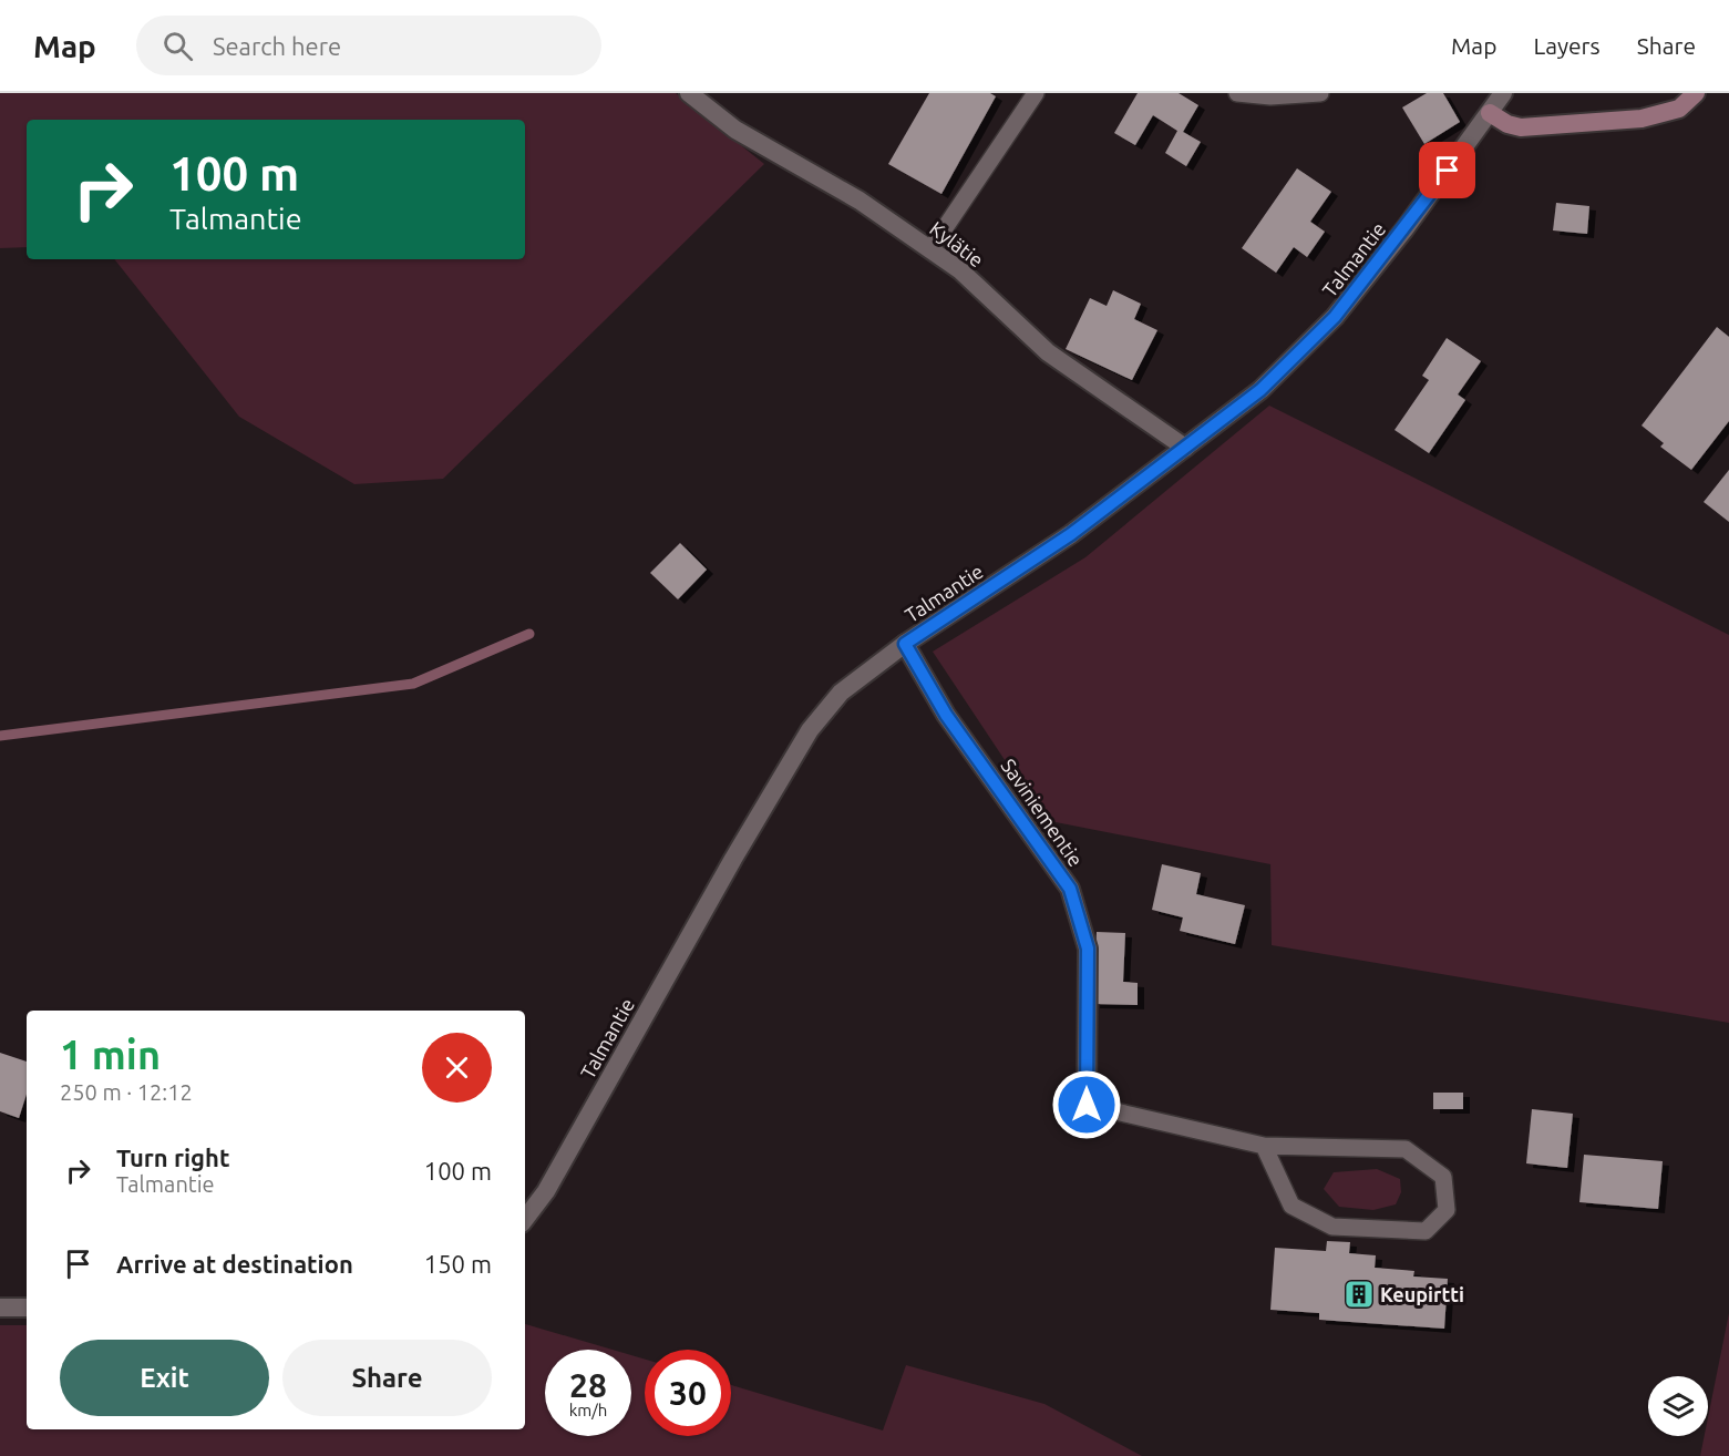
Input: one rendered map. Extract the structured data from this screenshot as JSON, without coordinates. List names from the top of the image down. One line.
{"streets":{"street":["Kylätie","Talmantie","Saviniementie"]},"crossings":[["Kylätie","Talmantie"],["Talmantie","Saviniementie"]],"places":{"building":["Keupirtti"]},"page":{"header":"Map","search":"Search here","nav":["Map","Layers","Share"],"turn":["100 m","Talmantie"],"heading":["1 min","250 m · 12:12"],"list":[{"name":"Turn right","note":"Talmantie","value":"100 m"},{"name":"Arrive at destination","value":"150 m"}],"buttons":["Exit","Share"],"speed":"28 km/h","limit":"30"}}
